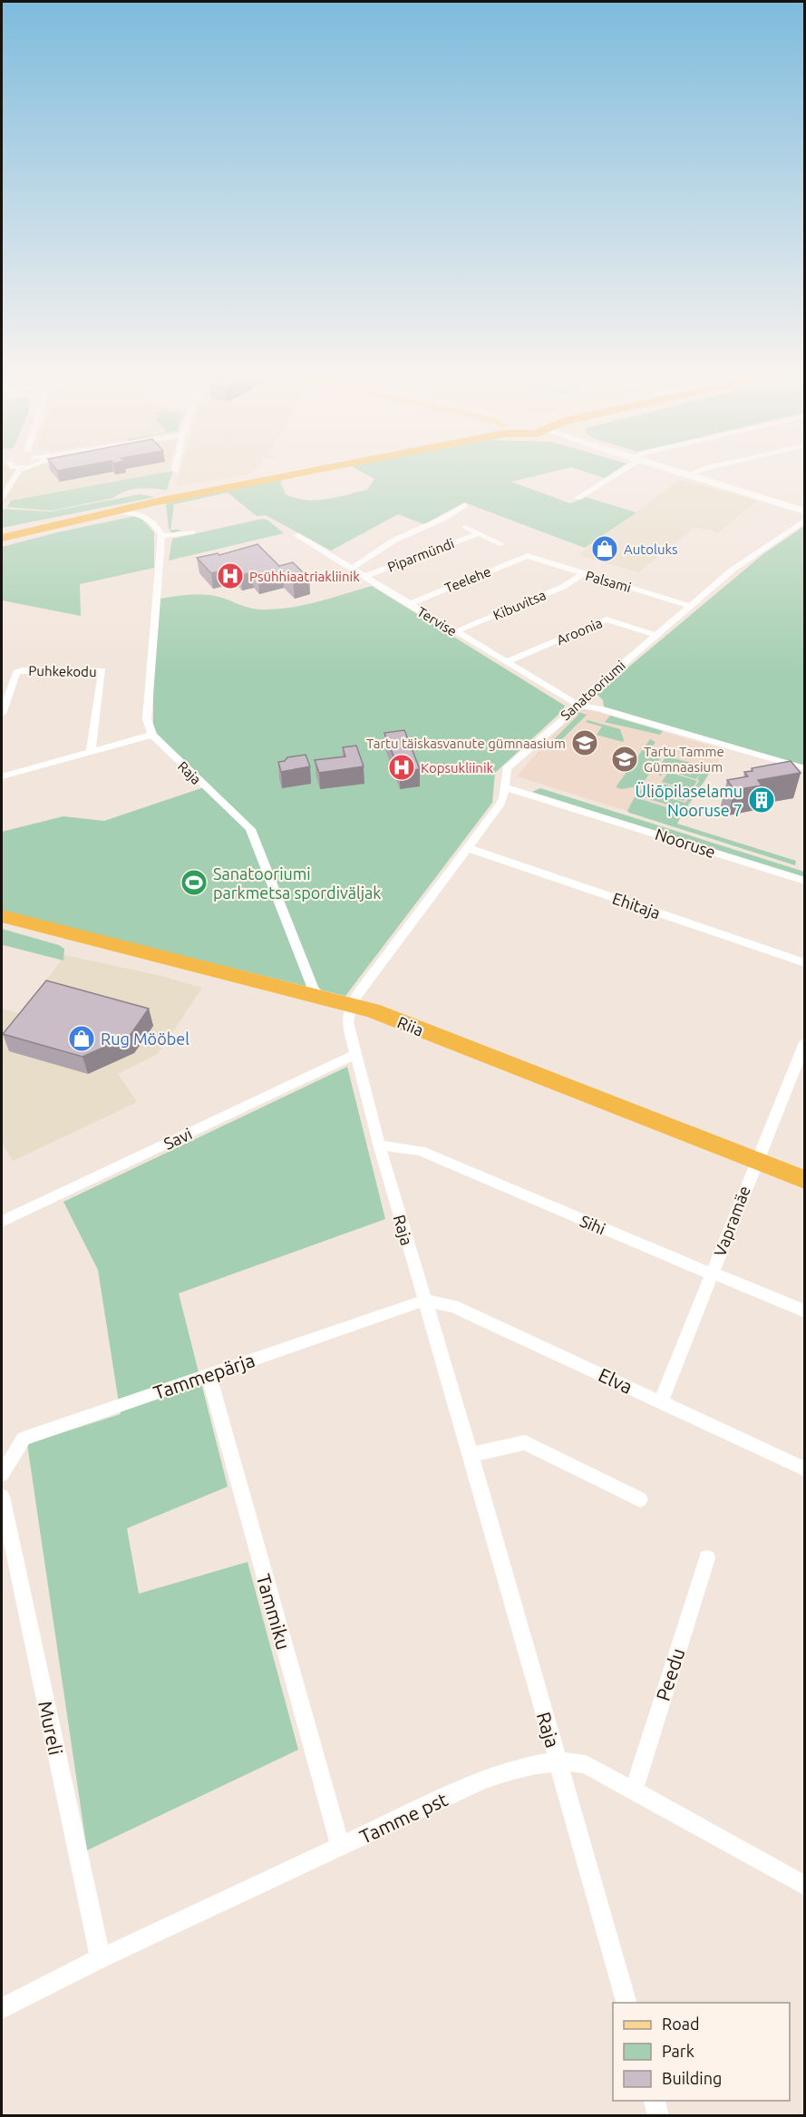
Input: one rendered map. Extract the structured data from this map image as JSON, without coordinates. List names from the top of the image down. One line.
{"streets":{"highway":["Riia"],"street":["Piparmündi","Teelehe","Palsami","Kibuvitsa","Tervise","Aroonia","Puhkekodu","Sanatooriumi","Raja","Nooruse","Ehitaja","Savi","Vapramäe","Sihi","Tammepärja","Elva","Tammiku","Peedu","Mureli","Tamme pst"]},"crossings":[["Piparmündi","Tervise"],["Teelehe","Palsami"],["Teelehe","Tervise"],["Palsami","Kibuvitsa"],["Palsami","Sanatooriumi"],["Kibuvitsa","Tervise"],["Tervise","Aroonia"],["Tervise","Sanatooriumi"],["Aroonia","Sanatooriumi"],["Sanatooriumi","Raja"],["Sanatooriumi","Nooruse"],["Sanatooriumi","Ehitaja"],["Sanatooriumi","Riia"],["Raja","Riia"],["Raja","Savi"],["Raja","Sihi"],["Raja","Tammepärja"],["Raja","Elva"],["Raja","Tamme pst"],["Riia","Vapramäe"],["Vapramäe","Sihi"],["Vapramäe","Elva"],["Tammepärja","Elva"],["Tammepärja","Tammiku"],["Tammiku","Tamme pst"],["Peedu","Tamme pst"],["Mureli","Tamme pst"]],"places":{"shop":["Autoluks","Rug Mööbel"],"hospital":["Psühhiaatriakliinik","Kopsukliinik"],"school or university":["Tartu täiskasvanute gümnaasium","Tartu Tamme Gümnaasium"],"building":["Üliõpilaselamu Nooruse 7"],"sports":["Sanatooriumi parkmetsa spordiväljak"]},"legend":["Road","Park","Building"]}
